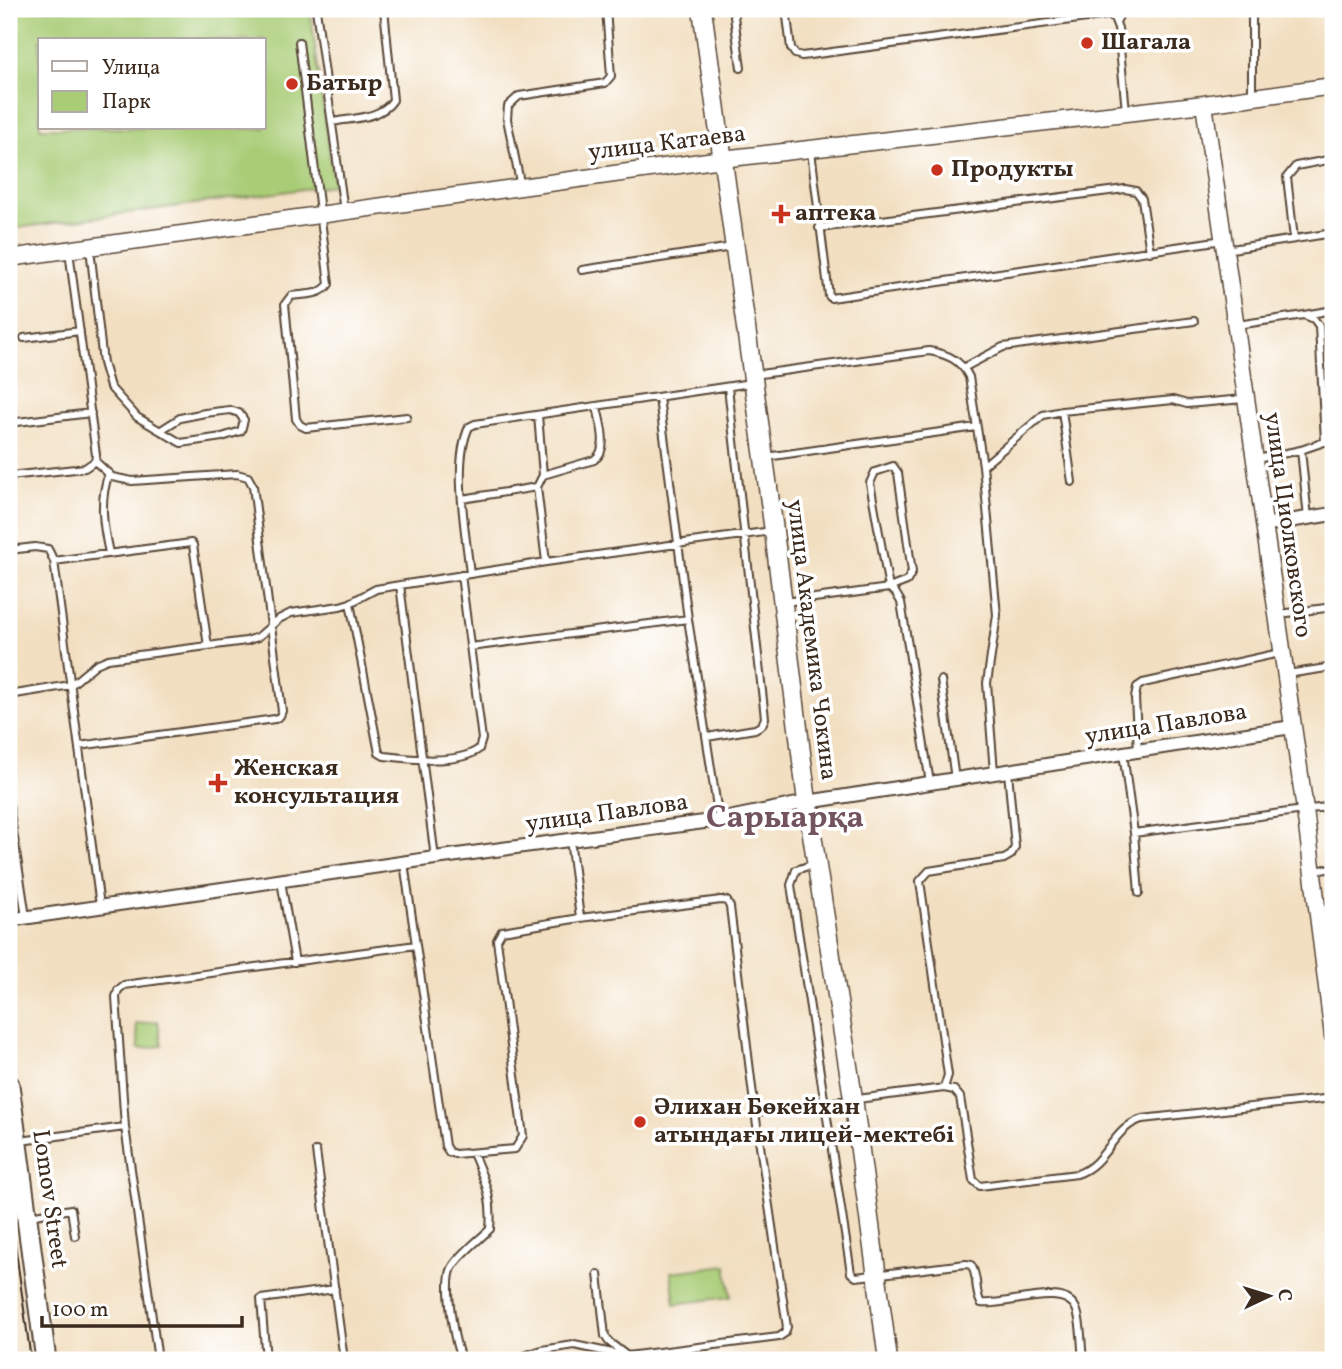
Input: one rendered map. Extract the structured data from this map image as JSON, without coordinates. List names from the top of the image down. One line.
{"streets":{"main road":["улица Академика Чокина","Lomov Street"],"street":["улица Катаева","улица Циолковского","улица Павлова"]},"crossings":[["улица Катаева","улица Циолковского"],["улица Катаева","улица Академика Чокина"],["улица Циолковского","улица Павлова"],["улица Академика Чокина","улица Павлова"]],"districts":["Сарыарқа"],"places":{"other":["Шагала","Батыр","Продукты","Әлихан Бөкейхан атындағы лицей-мектебі"],"health":["аптека","Женская консультация"]},"legend":["Улица","Парк"],"scale_bar":"100 m","north":"right"}
